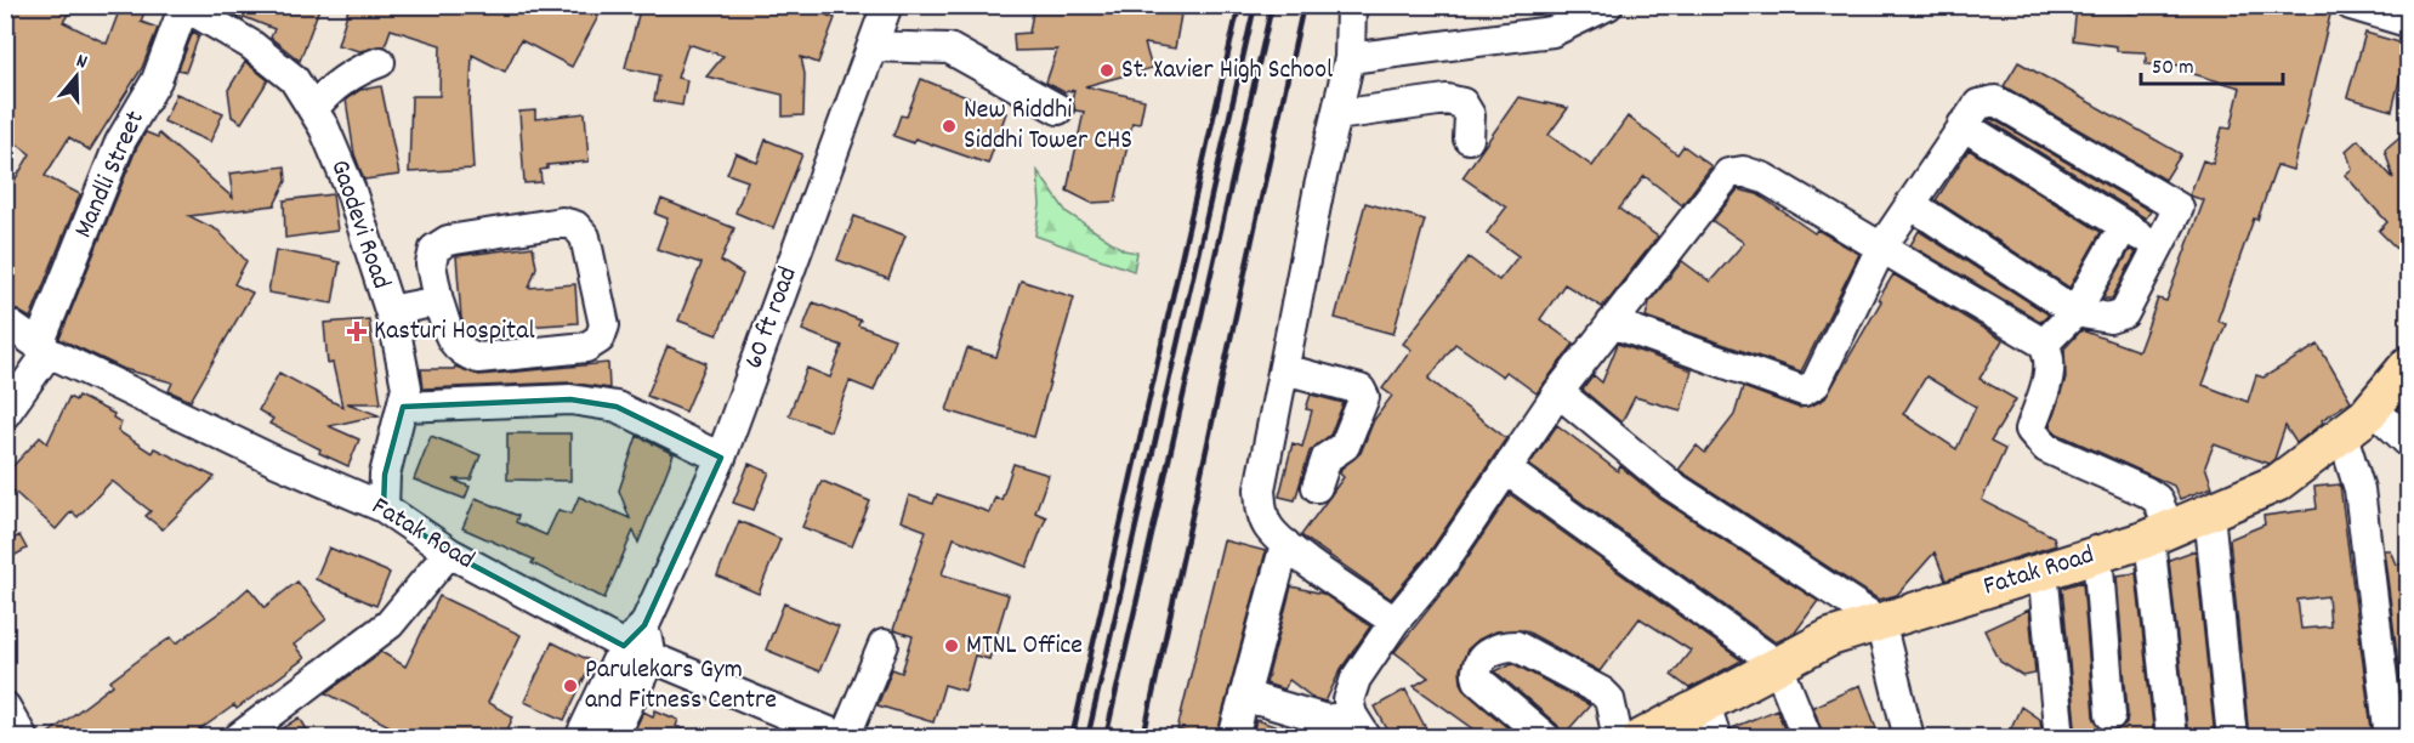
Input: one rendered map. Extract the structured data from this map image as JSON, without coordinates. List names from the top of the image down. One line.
{"streets":{"main road":["Fatak Road"],"street":["Mandli Street","Gaodevi Road","60 ft road"]},"crossings":[["Mandli Street","Gaodevi Road"],["Mandli Street","Fatak Road"],["Gaodevi Road","Fatak Road"],["60 ft road","Fatak Road"]],"places":{"other":["St. Xavier High School","New Riddhi Siddhi Tower CHS","MTNL Office","Parulekars Gym and Fitness Centre"],"health":["Kasturi Hospital"]},"scale_bar":"50 m","north":"top"}
